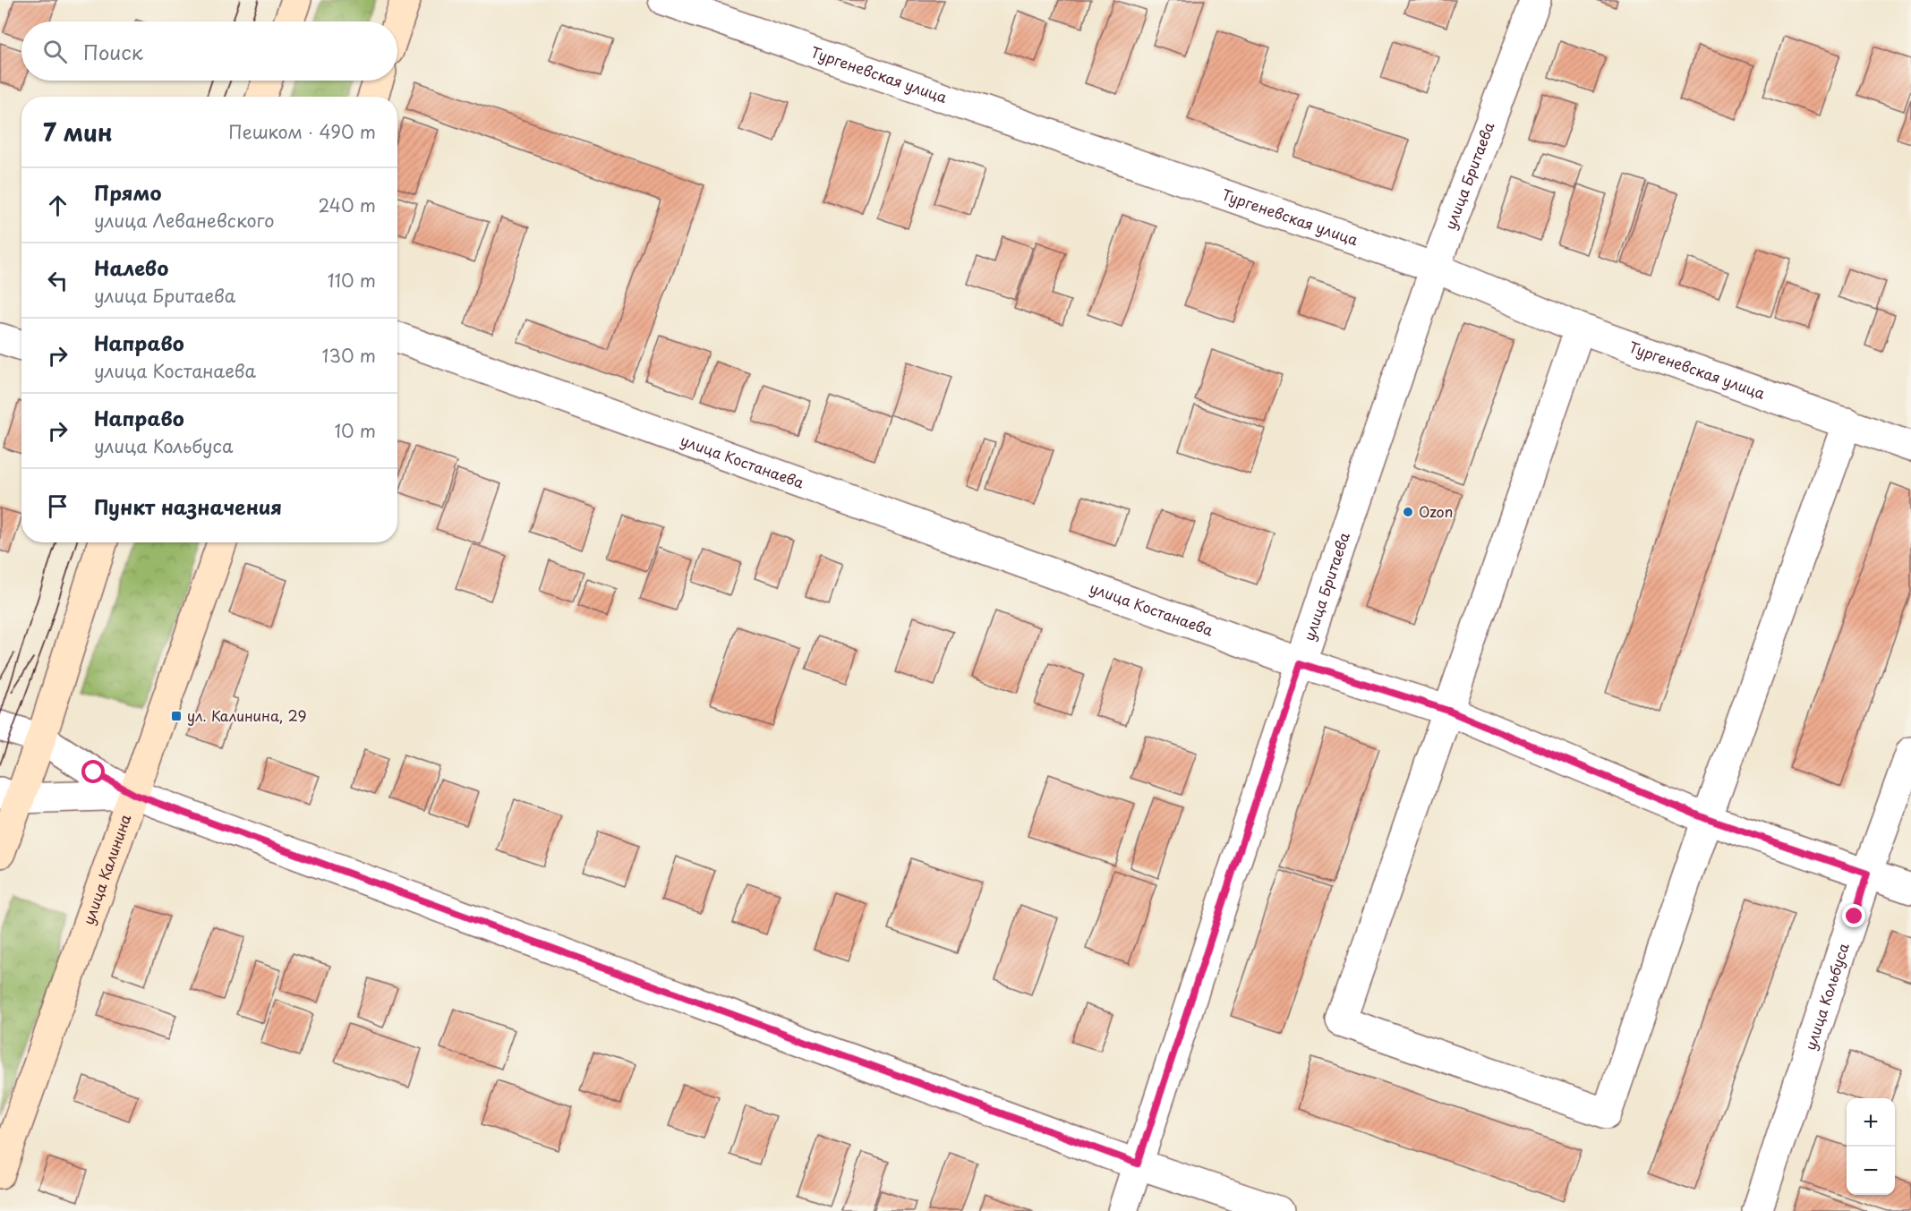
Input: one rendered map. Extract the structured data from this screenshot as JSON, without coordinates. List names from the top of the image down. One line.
{"streets":{"main road":["улица Калинина"],"street":["Тургеневская улица","улица Бритаева","улица Костанаева","улица Кольбуса"]},"crossings":[["Тургеневская улица","улица Бритаева"],["улица Бритаева","улица Костанаева"],["улица Костанаева","улица Кольбуса"]],"places":{"other":["Ozon"],"transit":["ул. Калинина, 29"]},"page":{"search":"Поиск","heading":["7 мин","Пешком · 490 m"],"list":[["Прямо","улица Леваневского","240 m"],["Налево","улица Бритаева","110 m"],["Направо","улица Костанаева","130 m"],["Направо","улица Кольбуса","10 m"],"Пункт назначения"],"map_buttons":["+","−"]}}
